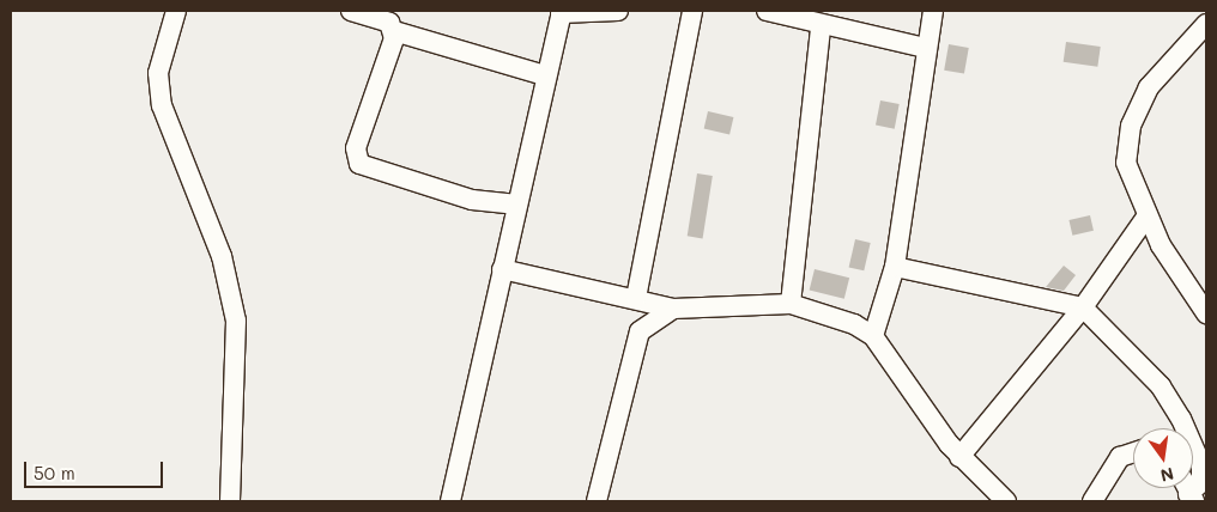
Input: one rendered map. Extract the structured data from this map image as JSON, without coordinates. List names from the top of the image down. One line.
{"scale_bar":"50 m","north":"bottom"}
